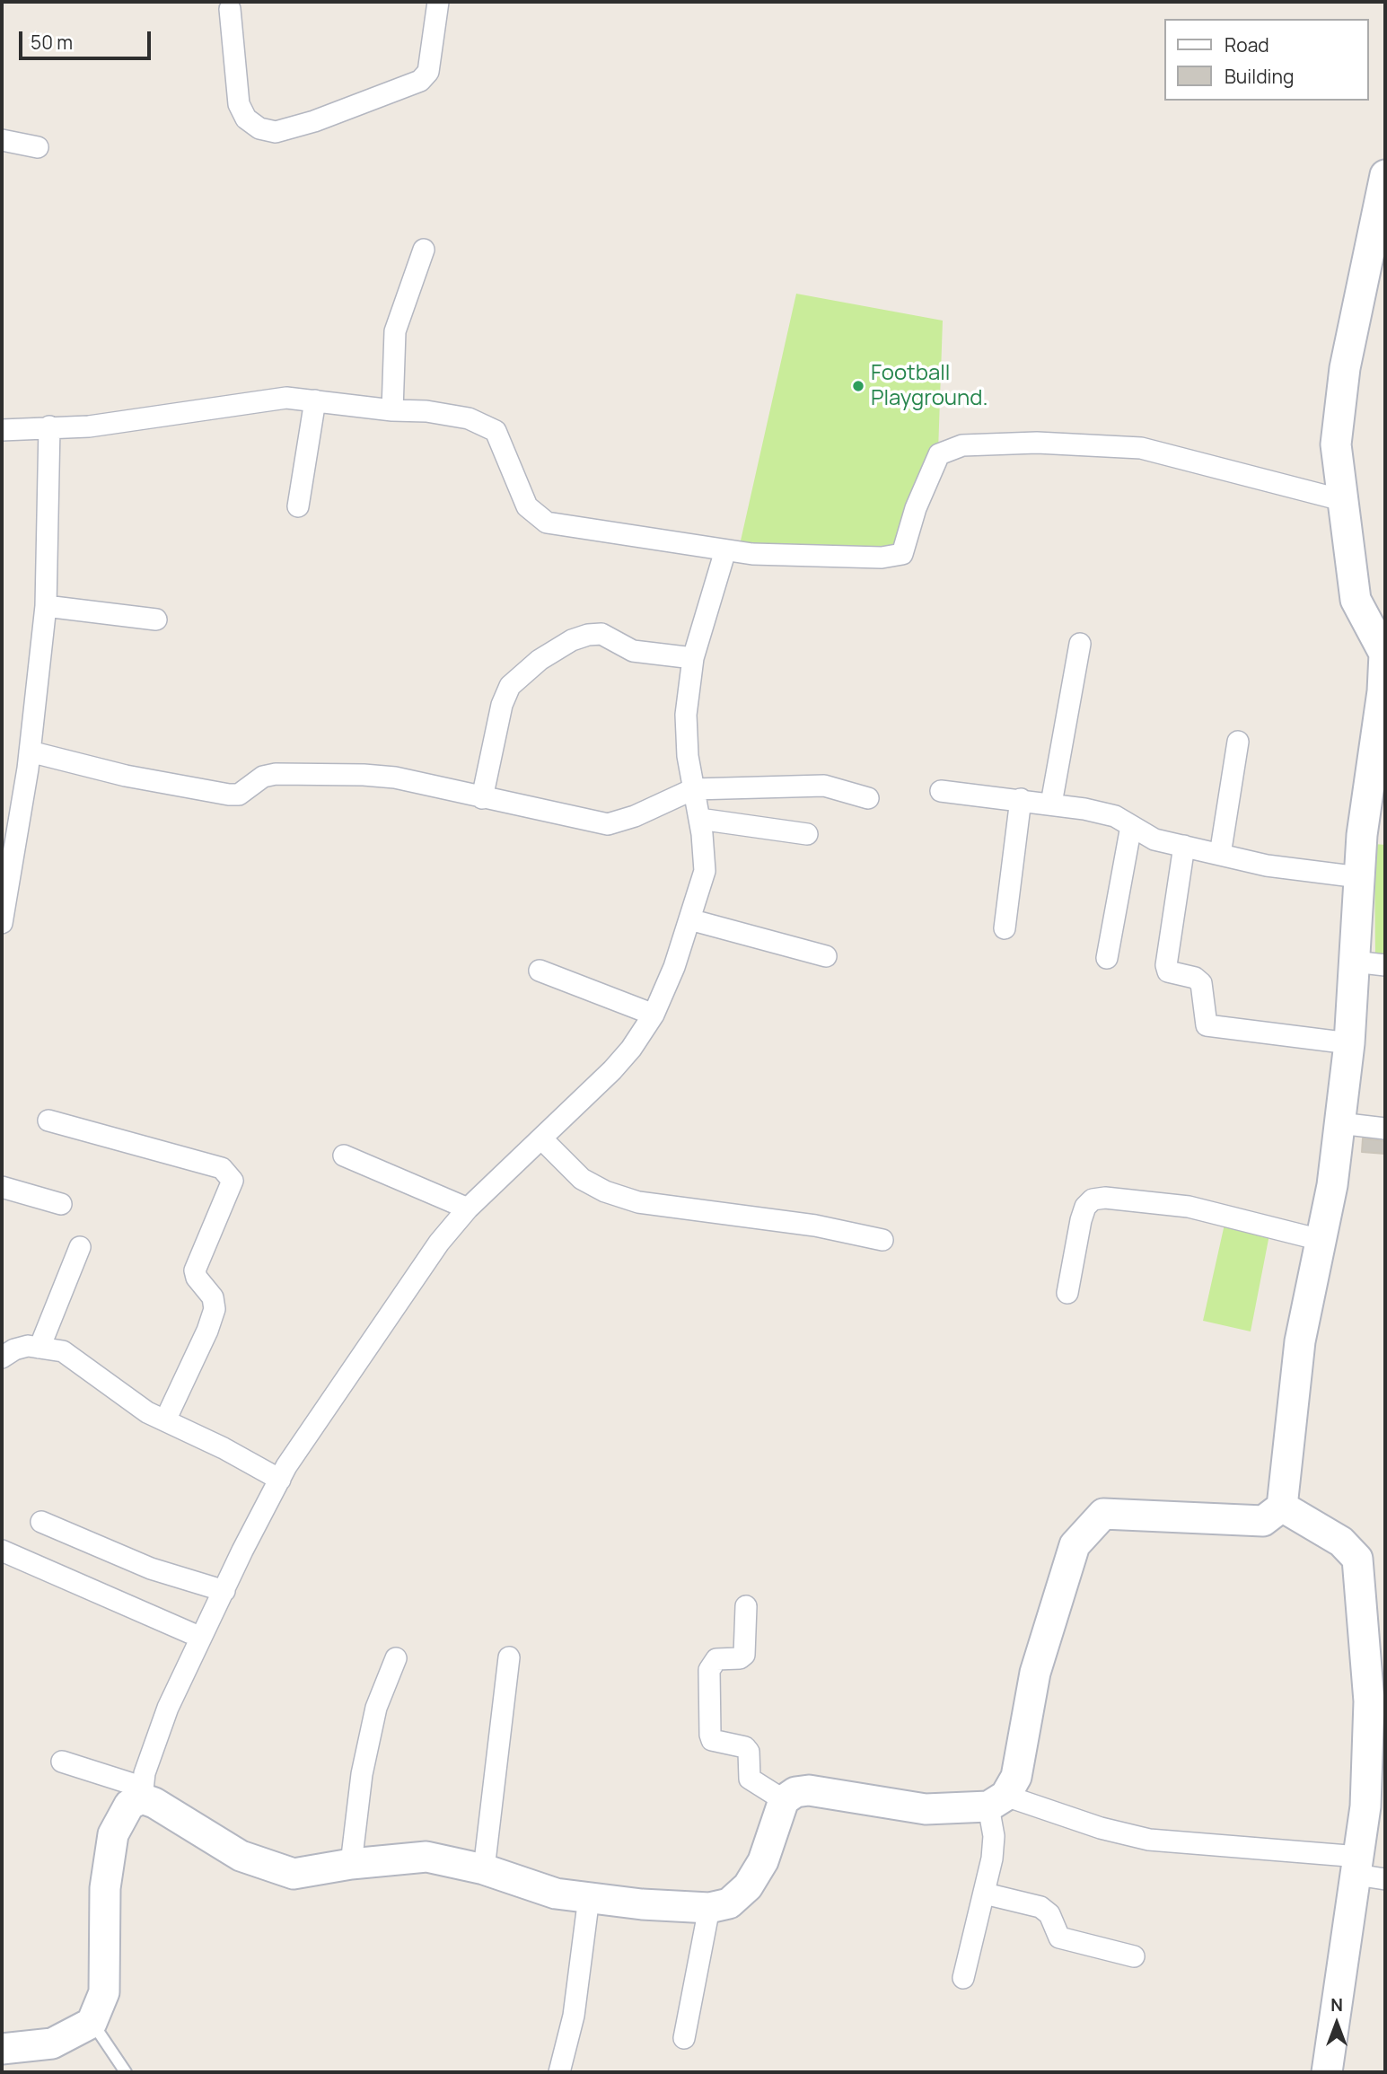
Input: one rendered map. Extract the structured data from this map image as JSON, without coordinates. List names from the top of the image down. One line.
{"places":["Football Playground."],"legend":["Road","Building"],"scale_bar":"50 m","north":"top"}
